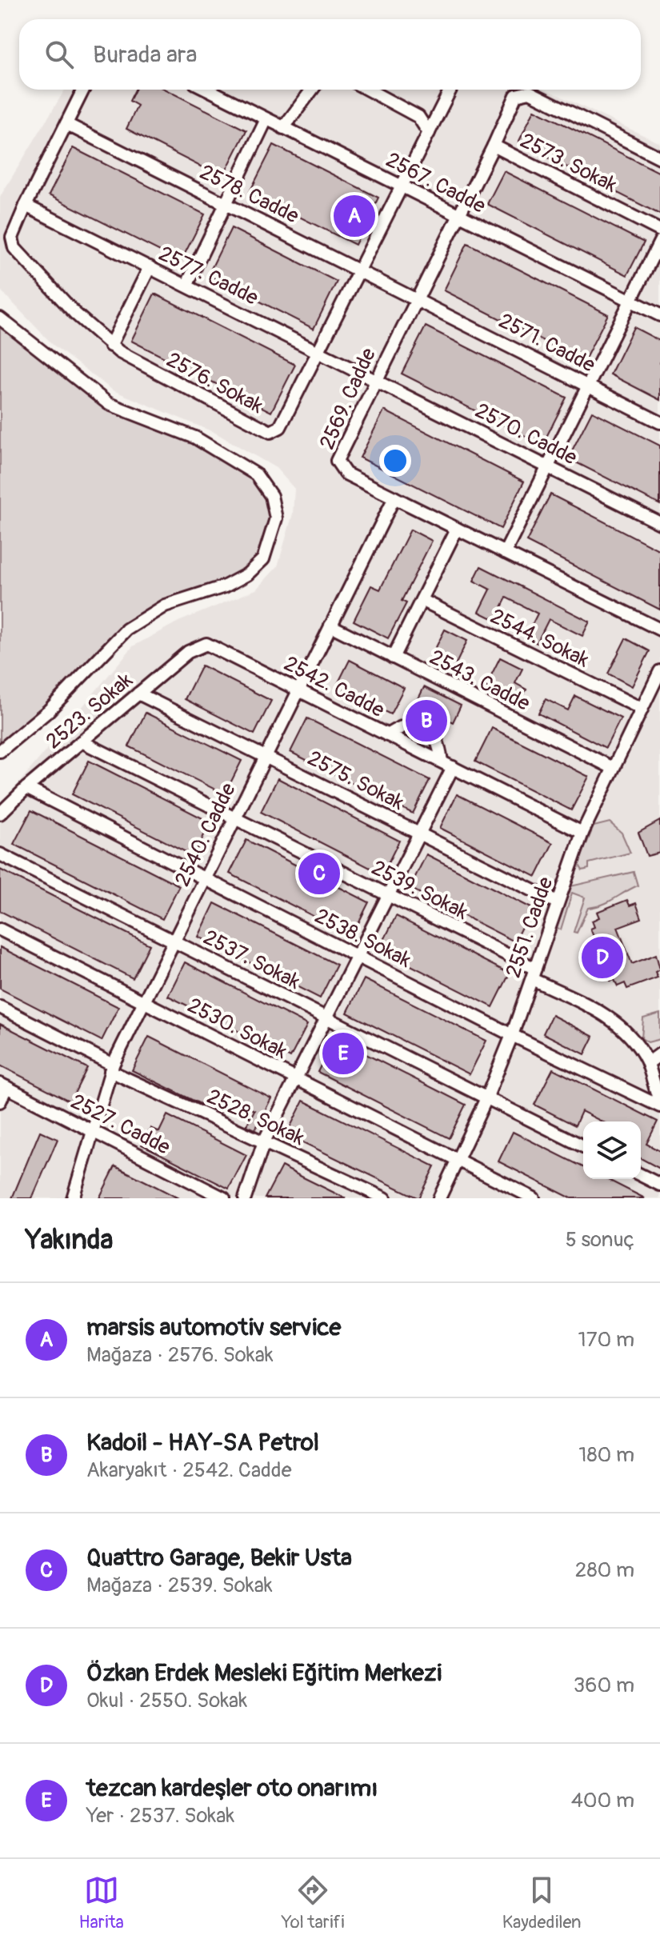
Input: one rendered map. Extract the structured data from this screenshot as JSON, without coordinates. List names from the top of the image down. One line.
{"streets":{"street":["2573. Sokak","2567. Cadde","2578. Cadde","2577. Cadde","2571. Cadde","2576. Sokak","2569. Cadde","2570. Cadde","2544. Sokak","2543. Cadde","2542. Cadde","2523. Sokak","2575. Sokak","2540. Cadde","2539. Sokak","2551. Cadde","2538. Sokak","2537. Sokak","2530. Sokak","2528. Sokak","2527. Cadde"]},"crossings":[["2573. Sokak","2569. Cadde"],["2567. Cadde","2576. Sokak"],["2567. Cadde","2569. Cadde"],["2578. Cadde","2571. Cadde"],["2578. Cadde","2576. Sokak"],["2578. Cadde","2569. Cadde"],["2577. Cadde","2576. Sokak"],["2577. Cadde","2569. Cadde"],["2577. Cadde","2570. Cadde"],["2571. Cadde","2569. Cadde"],["2569. Cadde","2570. Cadde"],["2569. Cadde","2540. Cadde"],["2544. Sokak","2551. Cadde"],["2543. Cadde","2540. Cadde"],["2543. Cadde","2551. Cadde"],["2542. Cadde","2523. Sokak"],["2542. Cadde","2540. Cadde"],["2542. Cadde","2551. Cadde"],["2523. Sokak","2575. Sokak"],["2523. Sokak","2539. Sokak"],["2523. Sokak","2538. Sokak"],["2575. Sokak","2540. Cadde"],["2575. Sokak","2551. Cadde"],["2540. Cadde","2539. Sokak"],["2540. Cadde","2538. Sokak"],["2540. Cadde","2537. Sokak"],["2540. Cadde","2530. Sokak"],["2540. Cadde","2528. Sokak"],["2540. Cadde","2527. Cadde"],["2539. Sokak","2551. Cadde"],["2539. Sokak","2538. Sokak"],["2551. Cadde","2538. Sokak"],["2551. Cadde","2537. Sokak"],["2551. Cadde","2530. Sokak"]],"page":{"search":"Burada ara","pins":["A","B","C","D","E"],"heading":["Yakında","5 sonuç"],"list":[{"mark":"A","name":"marsis automotiv service","note":"Mağaza · 2576. Sokak","value":"170 m"},{"mark":"B","name":"Kadoil - HAY-SA Petrol","note":"Akaryakıt · 2542. Cadde","value":"180 m"},{"mark":"C","name":"Quattro Garage, Bekir Usta","note":"Mağaza · 2539. Sokak","value":"280 m"},{"mark":"D","name":"Özkan Erdek Mesleki Eğitim Merkezi","note":"Okul · 2550. Sokak","value":"360 m"},{"mark":"E","name":"tezcan kardeşler oto onarımı","note":"Yer · 2537. Sokak","value":"400 m"}],"nav":["Harita","Yol tarifi","Kaydedilen"]}}
